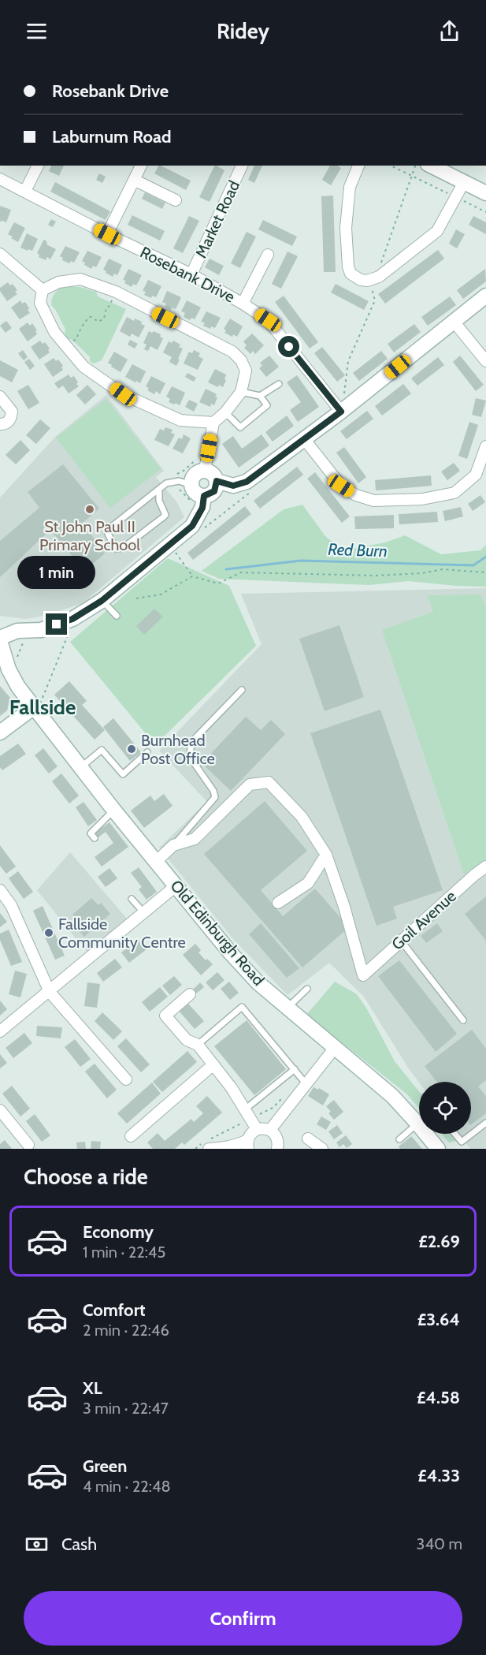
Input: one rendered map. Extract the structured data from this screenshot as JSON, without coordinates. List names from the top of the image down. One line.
{"streets":{"street":["Market Road","Rosebank Drive","Goil Avenue","Old Edinburgh Road"]},"crossings":[["Market Road","Rosebank Drive"]],"districts":["Fallside"],"water":["Red Burn"],"places":["St John Paul II Primary School","Burnhead Post Office","Fallside Community Centre"],"page":{"header":"Ridey","banner":["Rosebank Drive","Laburnum Road"],"bubble":"1 min","heading":"Choose a ride","list":[{"name":"Economy","note":"1 min · 22:45","value":"£2.69"},{"name":"Comfort","note":"2 min · 22:46","value":"£3.64"},{"name":"XL","note":"3 min · 22:47","value":"£4.58"},{"name":"Green","note":"4 min · 22:48","value":"£4.33"}],"pay":["Cash","340 m"],"buttons":"Confirm"}}
